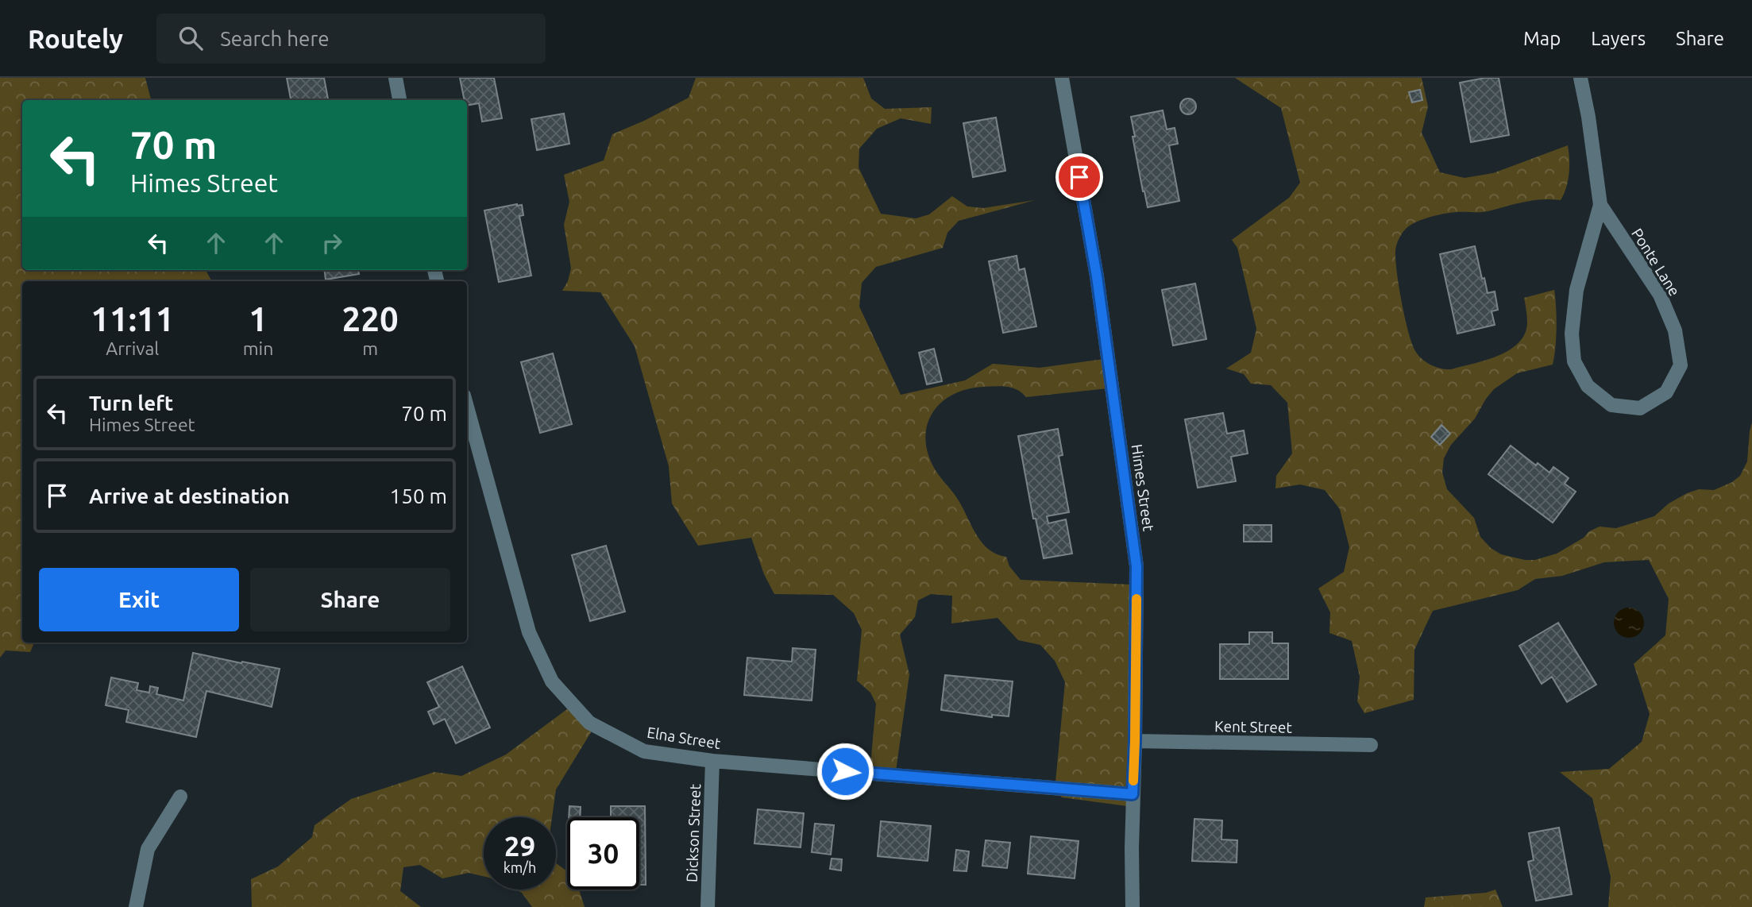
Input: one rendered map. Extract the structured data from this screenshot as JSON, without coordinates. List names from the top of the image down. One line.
{"streets":{"street":["Ponte Lane","Himes Street","Kent Street","Elna Street","Dickson Street"]},"crossings":[["Himes Street","Kent Street"],["Himes Street","Elna Street"],["Elna Street","Dickson Street"]],"page":{"header":"Routely","search":"Search here","nav":["Map","Layers","Share"],"turn":["70 m","Himes Street"],"eta":["11:11","Arrival","1","min","220","m"],"list":[{"name":"Turn left","note":"Himes Street","value":"70 m"},{"name":"Arrive at destination","value":"150 m"}],"buttons":["Exit","Share"],"speed":"29 km/h","limit":"30"}}
